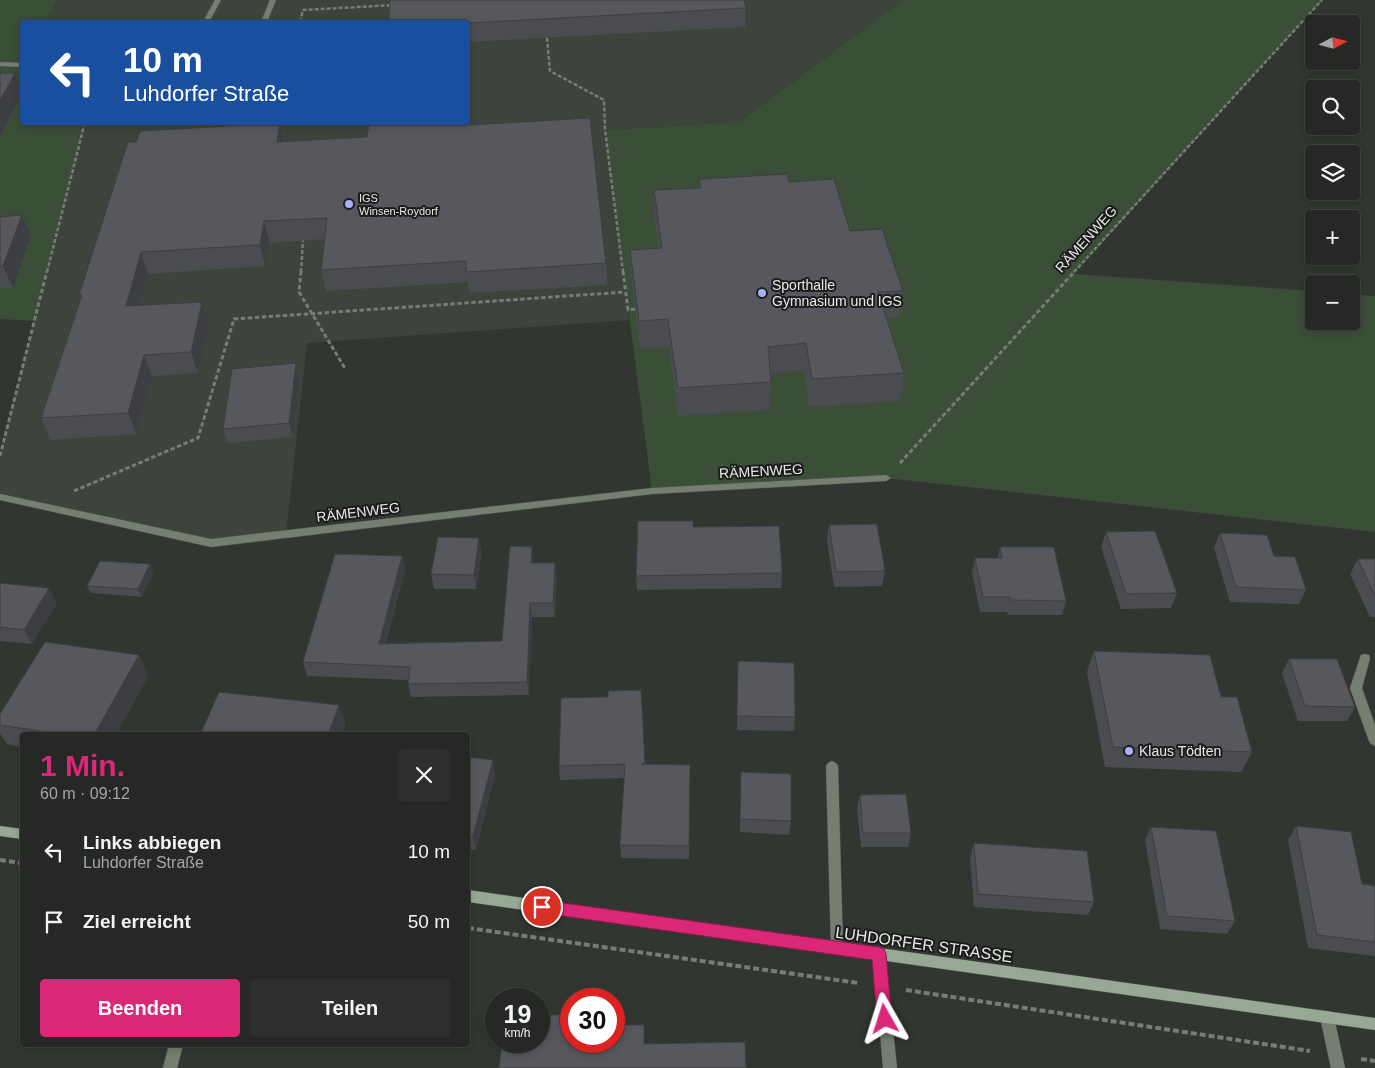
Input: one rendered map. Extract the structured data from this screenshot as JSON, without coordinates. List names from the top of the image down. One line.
{"streets":{"main road":["LUHDORFER STRASSE"],"street":["RÄMENWEG"]},"places":["IGS Winsen-Roydorf","Sporthalle Gymnasium und IGS","Klaus Tödten"],"north":"right","page":{"map_buttons":["+","−"],"turn":["10 m","Luhdorfer Straße"],"heading":["1 Min.","60 m · 09:12"],"list":[{"name":"Links abbiegen","note":"Luhdorfer Straße","value":"10 m"},{"name":"Ziel erreicht","value":"50 m"}],"buttons":["Beenden","Teilen"],"speed":"19 km/h","limit":"30"}}
